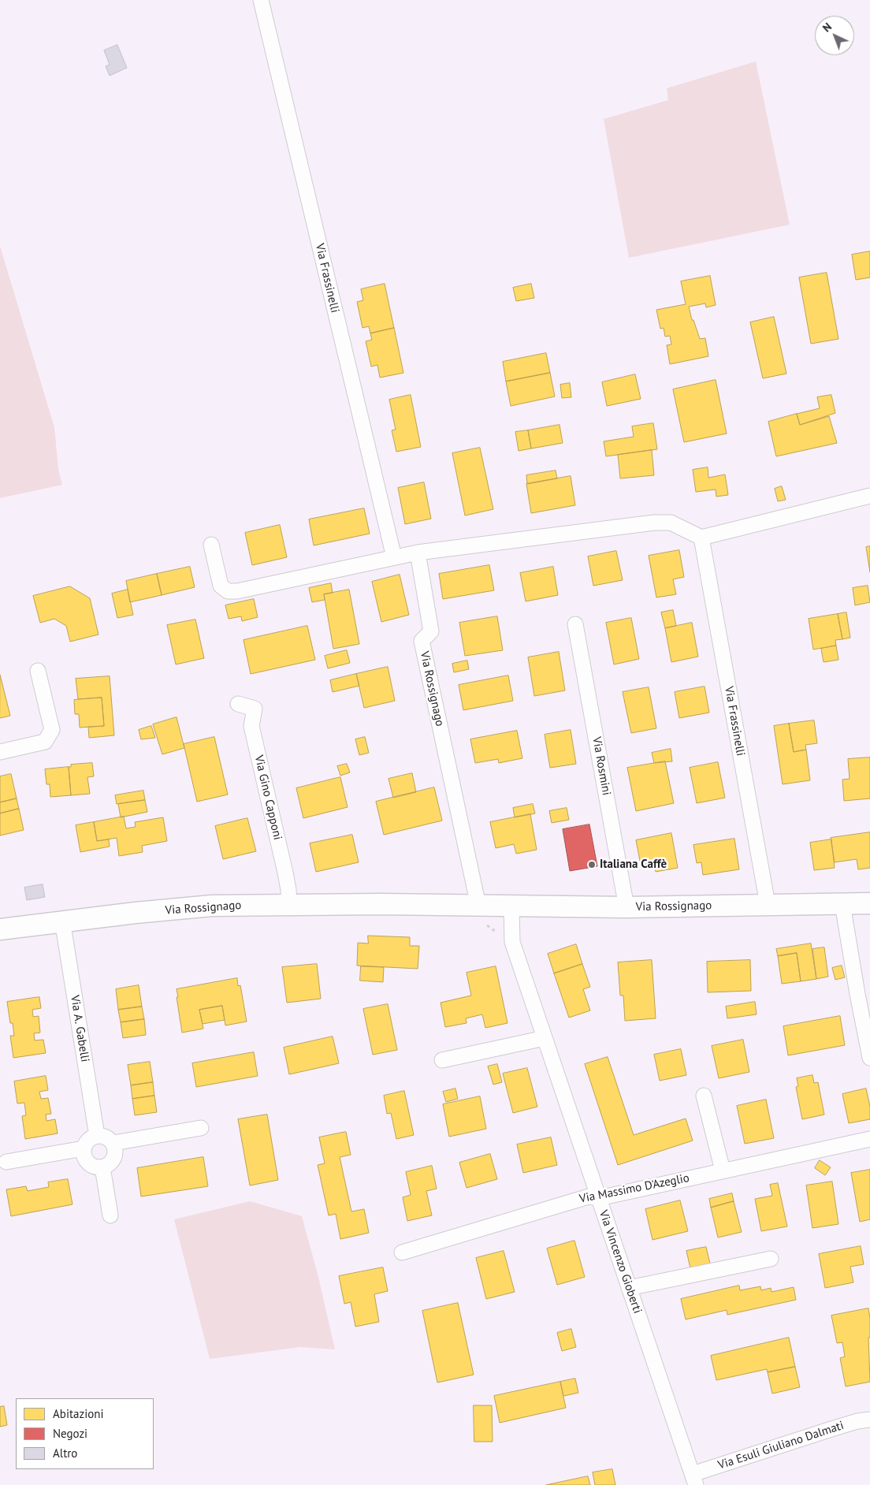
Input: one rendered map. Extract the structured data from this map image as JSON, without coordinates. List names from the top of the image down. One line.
{"streets":{"street":["Via Frassinelli","Via Rossignago","Via Rosmini","Via Gino Capponi","Via A. Gabelli","Via Massimo D'Azeglio","Via Vincenzo Gioberti","Via Esuli Giuliano Dalmati"]},"crossings":[["Via Frassinelli","Via Rossignago"],["Via Rossignago","Via Rosmini"],["Via Rossignago","Via Gino Capponi"],["Via Rossignago","Via A. Gabelli"],["Via Rossignago","Via Vincenzo Gioberti"],["Via Massimo D'Azeglio","Via Vincenzo Gioberti"],["Via Vincenzo Gioberti","Via Esuli Giuliano Dalmati"]],"places":["Italiana Caffè"],"legend":["Abitazioni","Negozi","Altro"],"north":"top left"}
